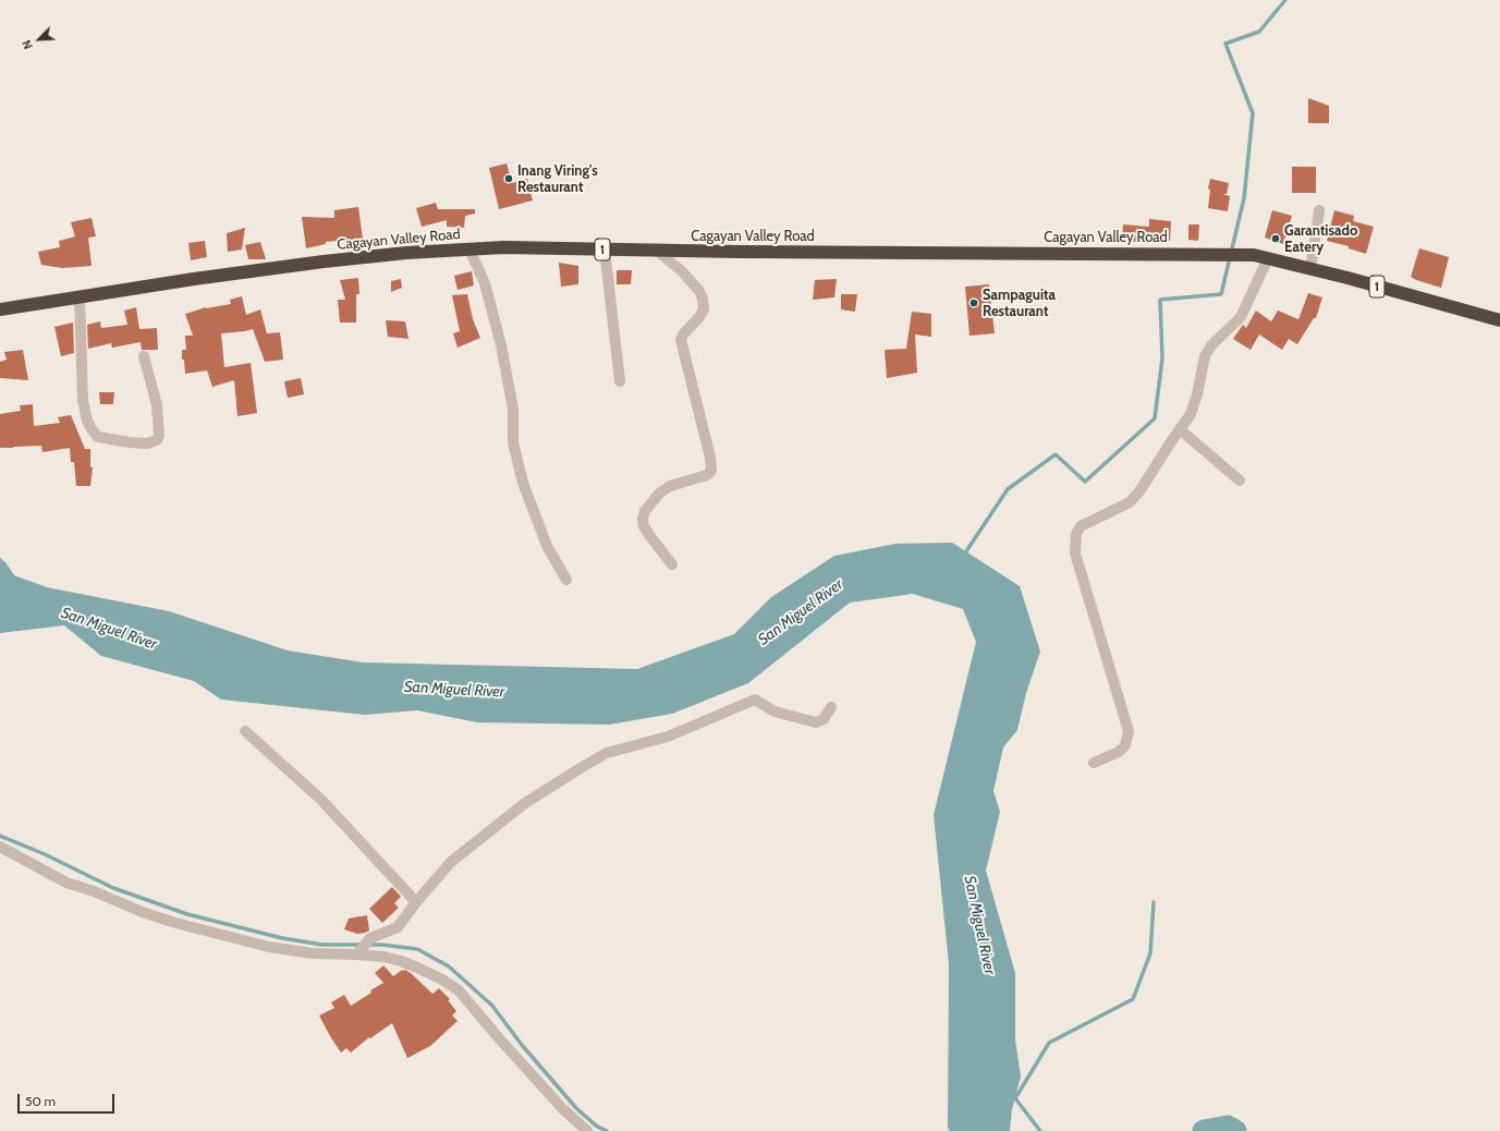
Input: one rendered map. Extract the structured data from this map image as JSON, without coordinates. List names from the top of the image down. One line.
{"streets":{"highway":["Cagayan Valley Road","1"]},"water":["San Miguel River"],"places":["Inang Viring's Restaurant","Garantisado Eatery","Sampaguita Restaurant"],"scale_bar":"50 m","north":"bottom left"}
